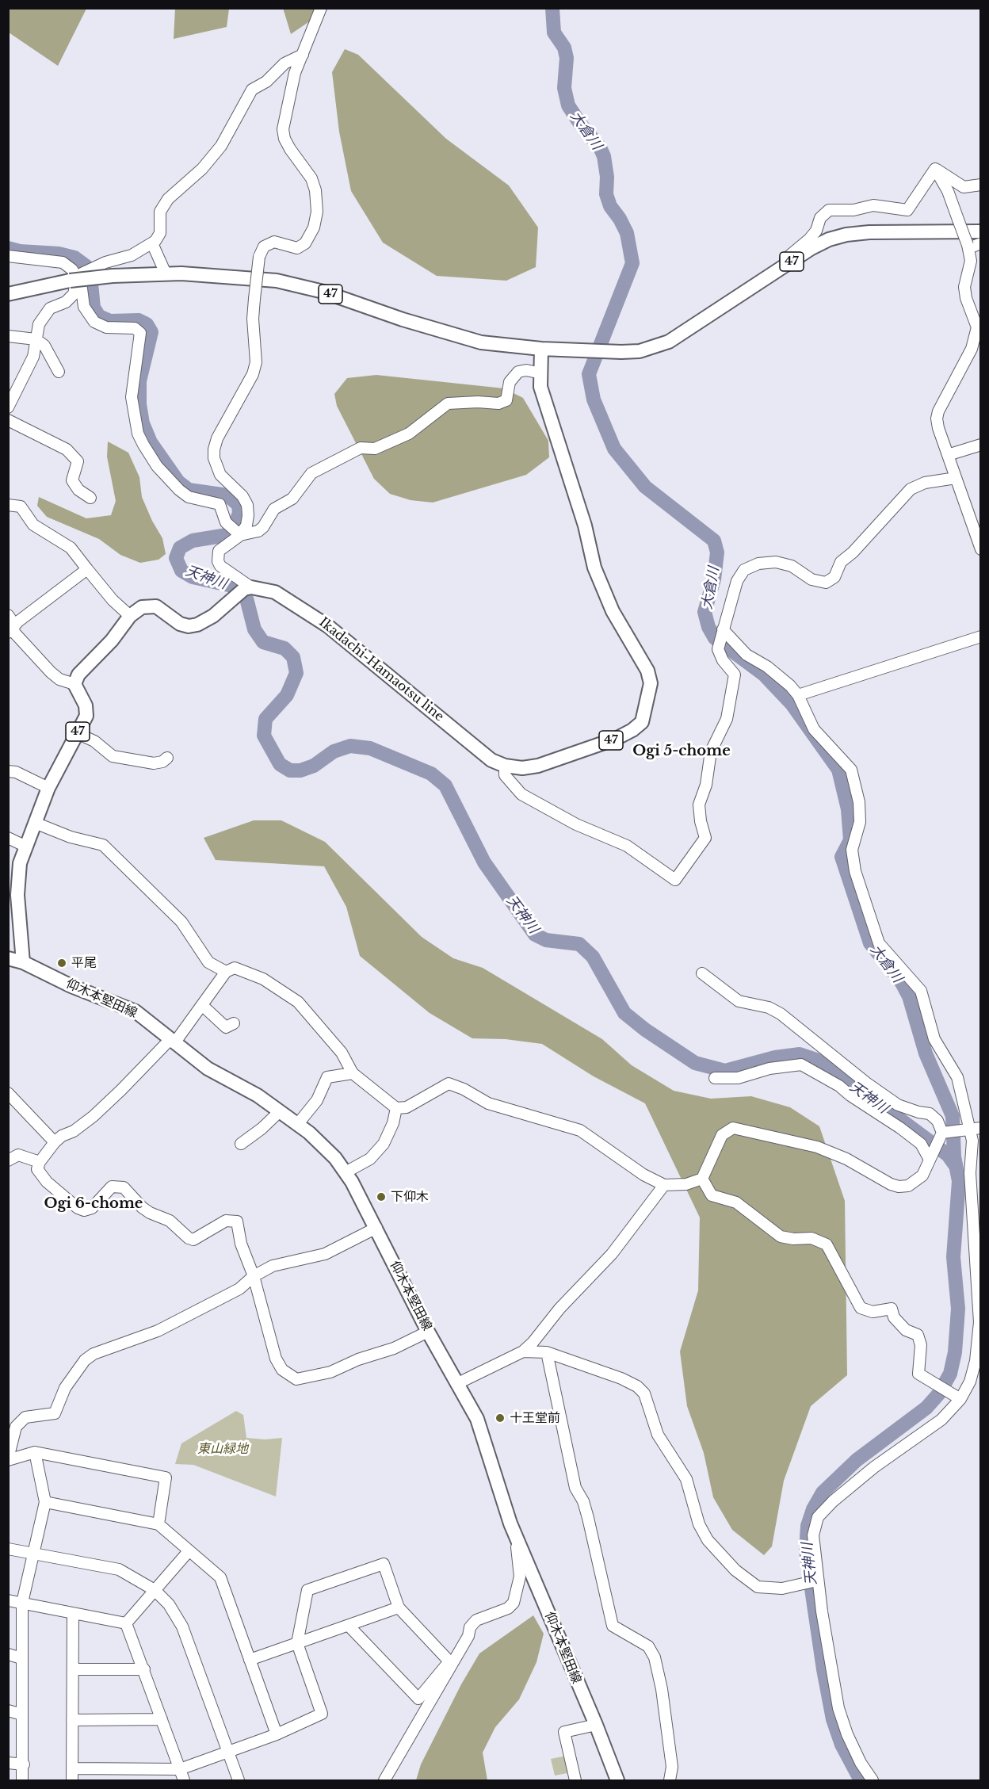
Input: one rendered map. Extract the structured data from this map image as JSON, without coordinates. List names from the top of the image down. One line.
{"streets":{"main road":["47","Ikadachi-Hamaotsu line","仰木本堅田線"]},"crossings":[["47","Ikadachi-Hamaotsu line"],["47","仰木本堅田線"]],"districts":["Ogi 5-chome","Ogi 6-chome"],"water":["大倉川","天神川"],"parks":["東山緑地"],"places":["平尾","下仰木","十王堂前"]}
